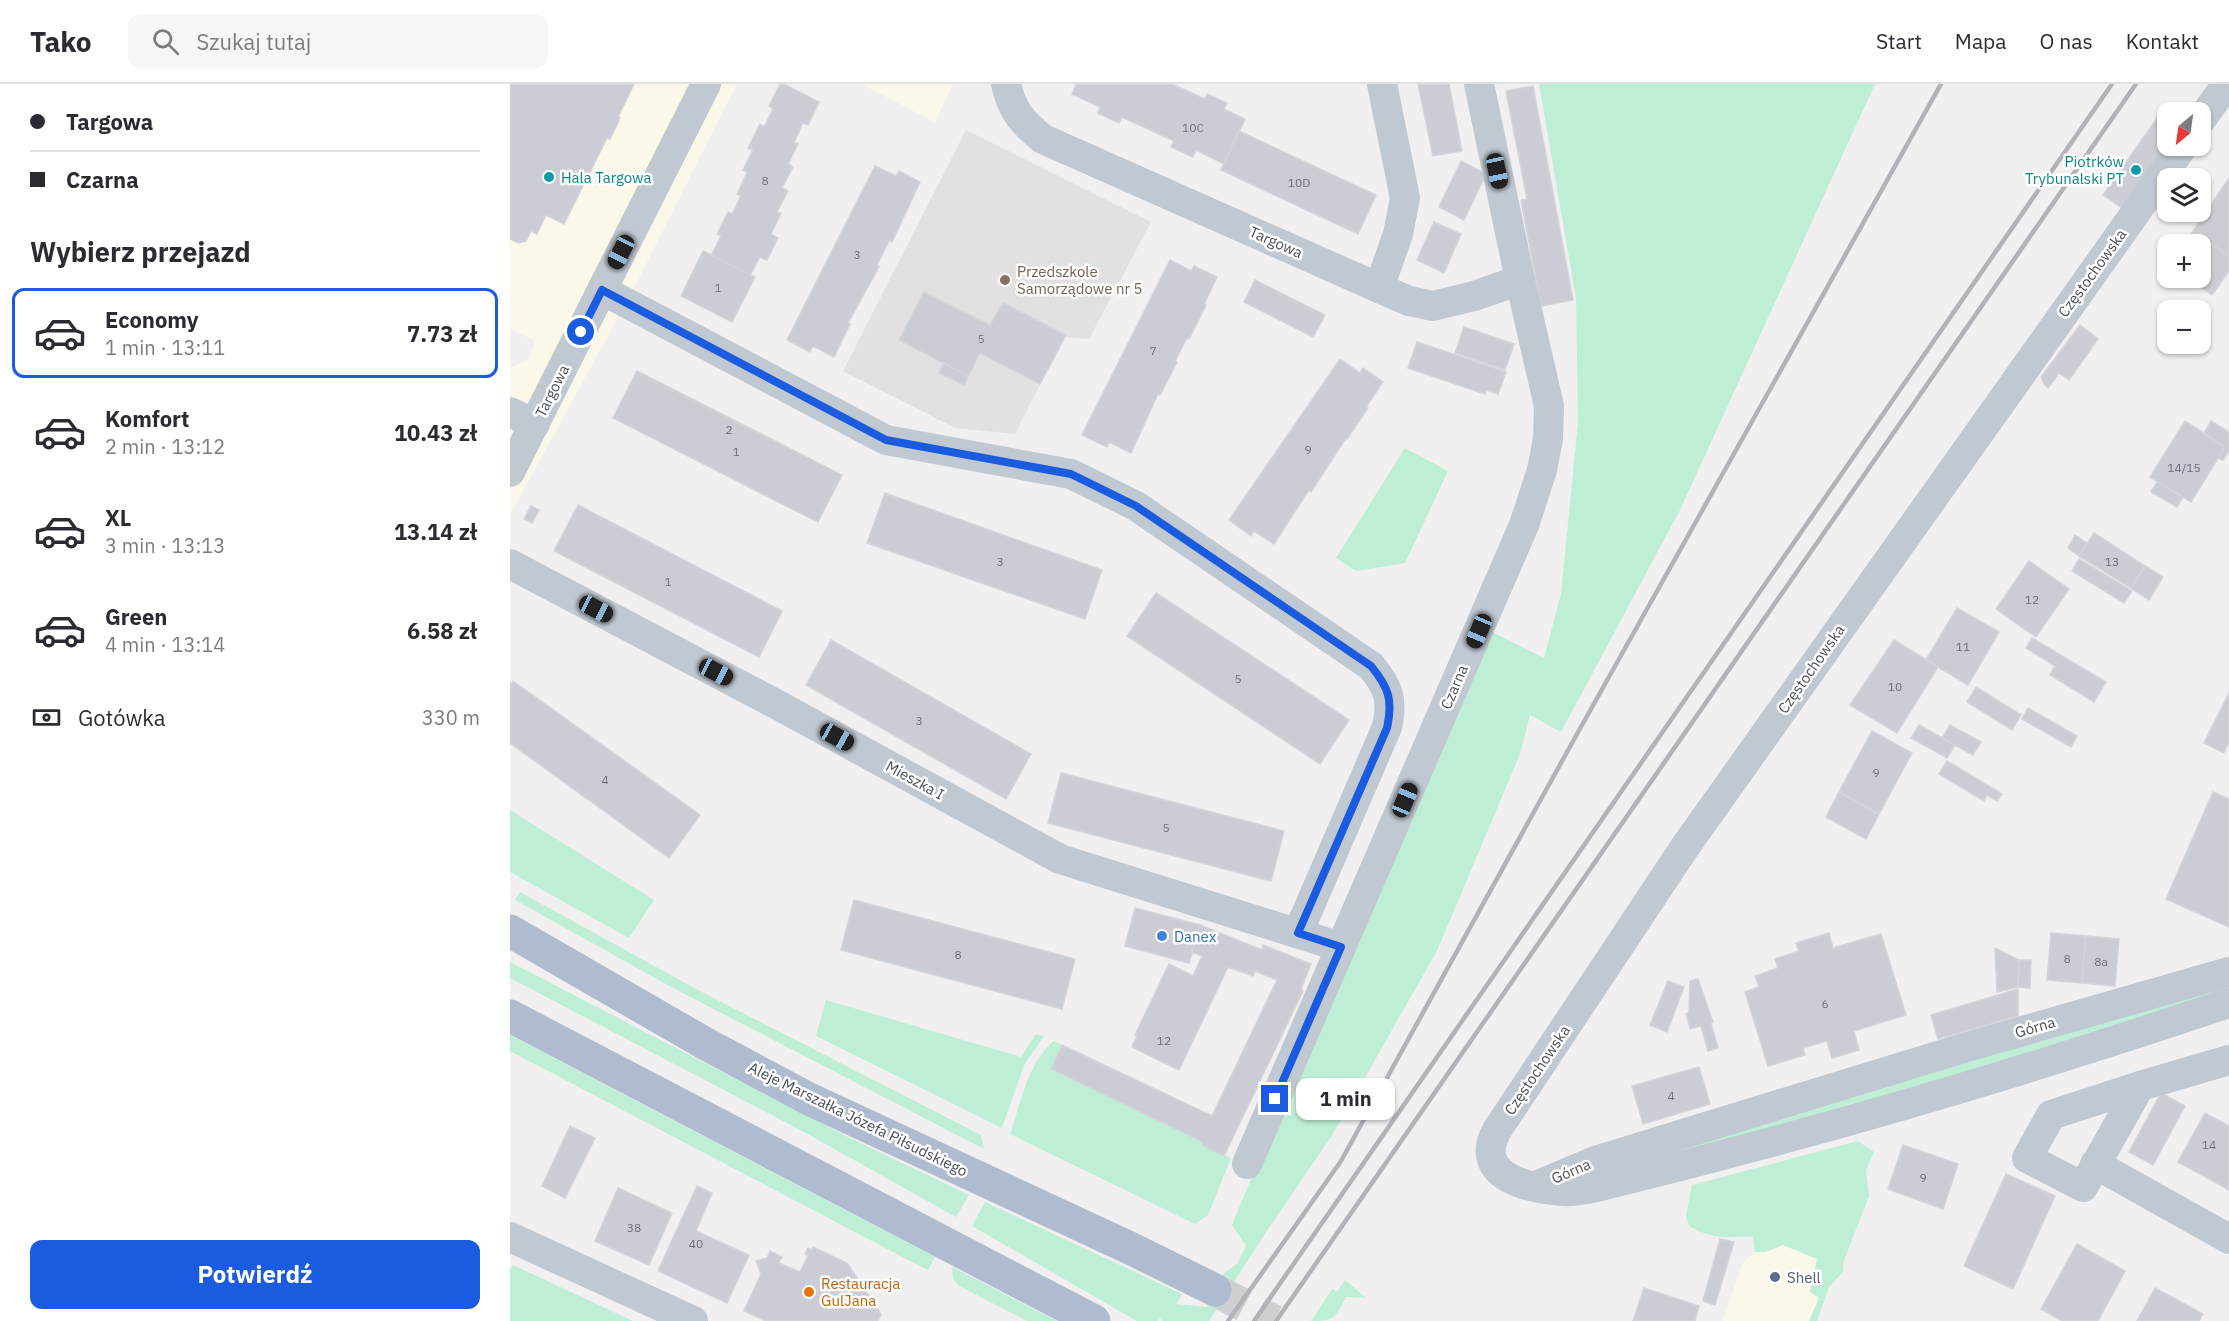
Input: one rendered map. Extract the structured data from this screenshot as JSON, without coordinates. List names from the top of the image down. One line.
{"streets":{"main road":["Aleje Marszałka Józefa Piłsudskiego"],"street":["Targowa","Częstochowska","Czarna","Mieszka I","Górna"]},"crossings":[["Targowa","Czarna"],["Częstochowska","Górna"],["Czarna","Mieszka I"]],"places":["Piotrków Trybunalski PT","Hala Targowa","Przedszkole Samorządowe nr 5","Danex","Shell","Restauracja GulJana"],"house_numbers":["10C","8","10D","3","1","5","7","2","9","1","14/15","3","13","1","12","11","5","10","3","9","4","5","8","8","8a","6","12","4","14","9","38","40"],"north":"bottom left","page":{"header":"Tako","search":"Szukaj tutaj","nav":["Start","Mapa","O nas","Kontakt"],"banner":["Targowa","Czarna"],"map_buttons":["+","−"],"heading":"Wybierz przejazd","list":[{"name":"Economy","note":"1 min · 13:11","value":"7.73 zł"},{"name":"Komfort","note":"2 min · 13:12","value":"10.43 zł"},{"name":"XL","note":"3 min · 13:13","value":"13.14 zł"},{"name":"Green","note":"4 min · 13:14","value":"6.58 zł"}],"pay":["Gotówka","330 m"],"bubble":"1 min","buttons":"Potwierdź"}}
